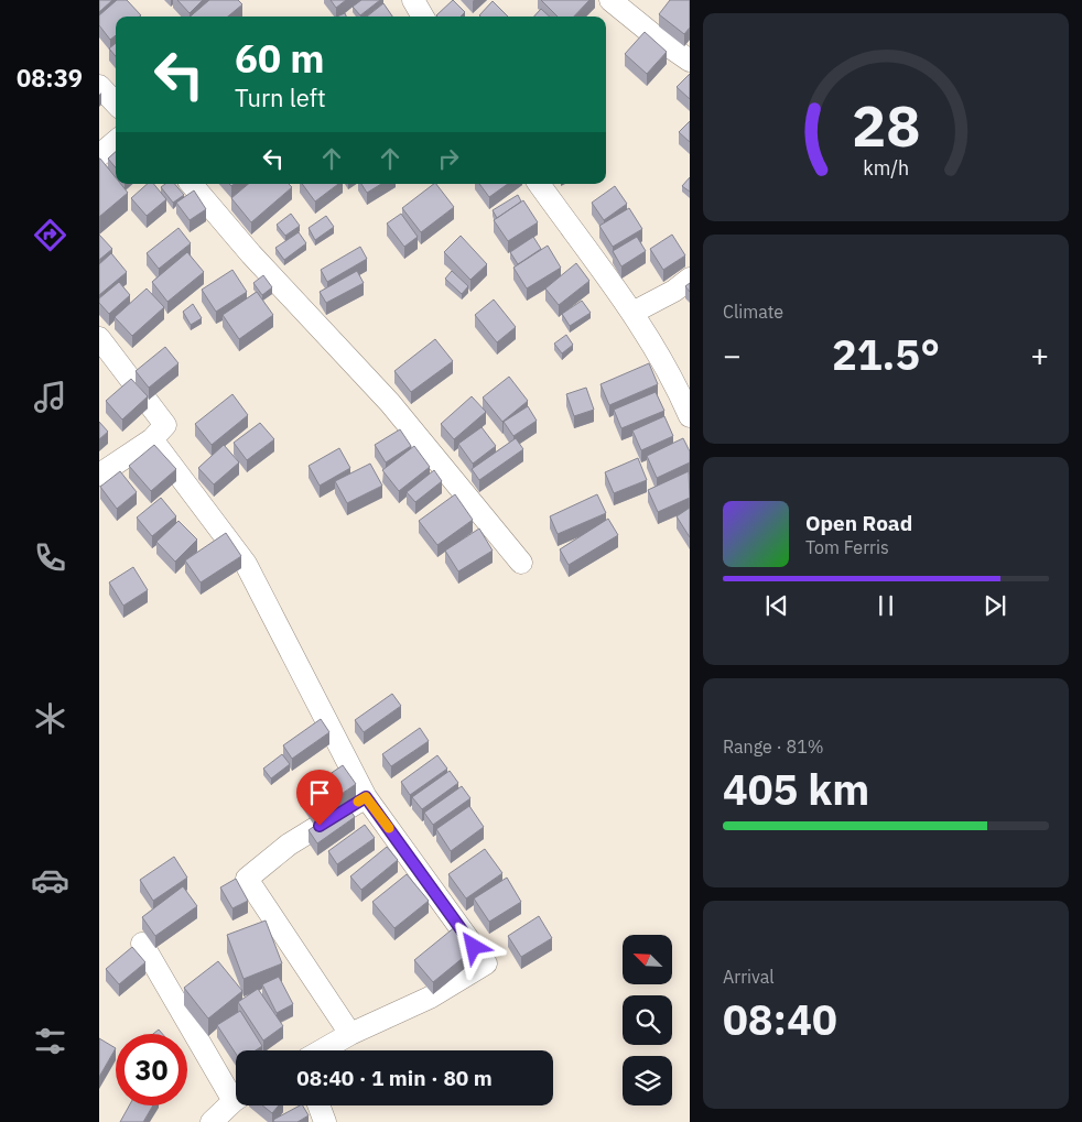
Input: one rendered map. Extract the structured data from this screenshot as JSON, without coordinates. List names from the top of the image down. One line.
{"north":"top left","page":{"tabs":"08:39","turn":["60 m","Turn left"],"tile":["Climate",["Range · 81%","405 km"],["Arrival","08:40"]],"heat":["−","21.5°","+"],"song":["Open Road","Tom Ferris"],"limit":"30","trip":"08:40 · 1 min · 80 m","gauge":["28","km/h"]}}
